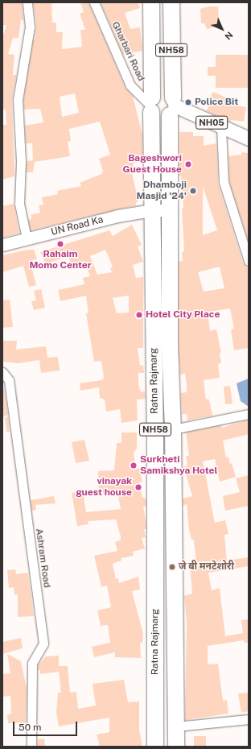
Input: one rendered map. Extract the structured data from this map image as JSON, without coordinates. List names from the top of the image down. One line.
{"streets":{"highway":["NH58","Ratna Rajmarg"],"main road":["NH05"],"street":["Gharbari Road","UN Road Ka","Ashram Road"]},"crossings":[["Gharbari Road","Ratna Rajmarg"],["NH05","Ratna Rajmarg"],["UN Road Ka","Ratna Rajmarg"]],"places":["Police Bit","Bageshwori Guest House","Dhamboji Masjid '24'","Rahaim Momo Center","Hotel City Place","Surkheti Samikshya Hotel","vinayak guest house","जे बी मनटेशोरी"],"scale_bar":"50 m","north":"bottom right"}
